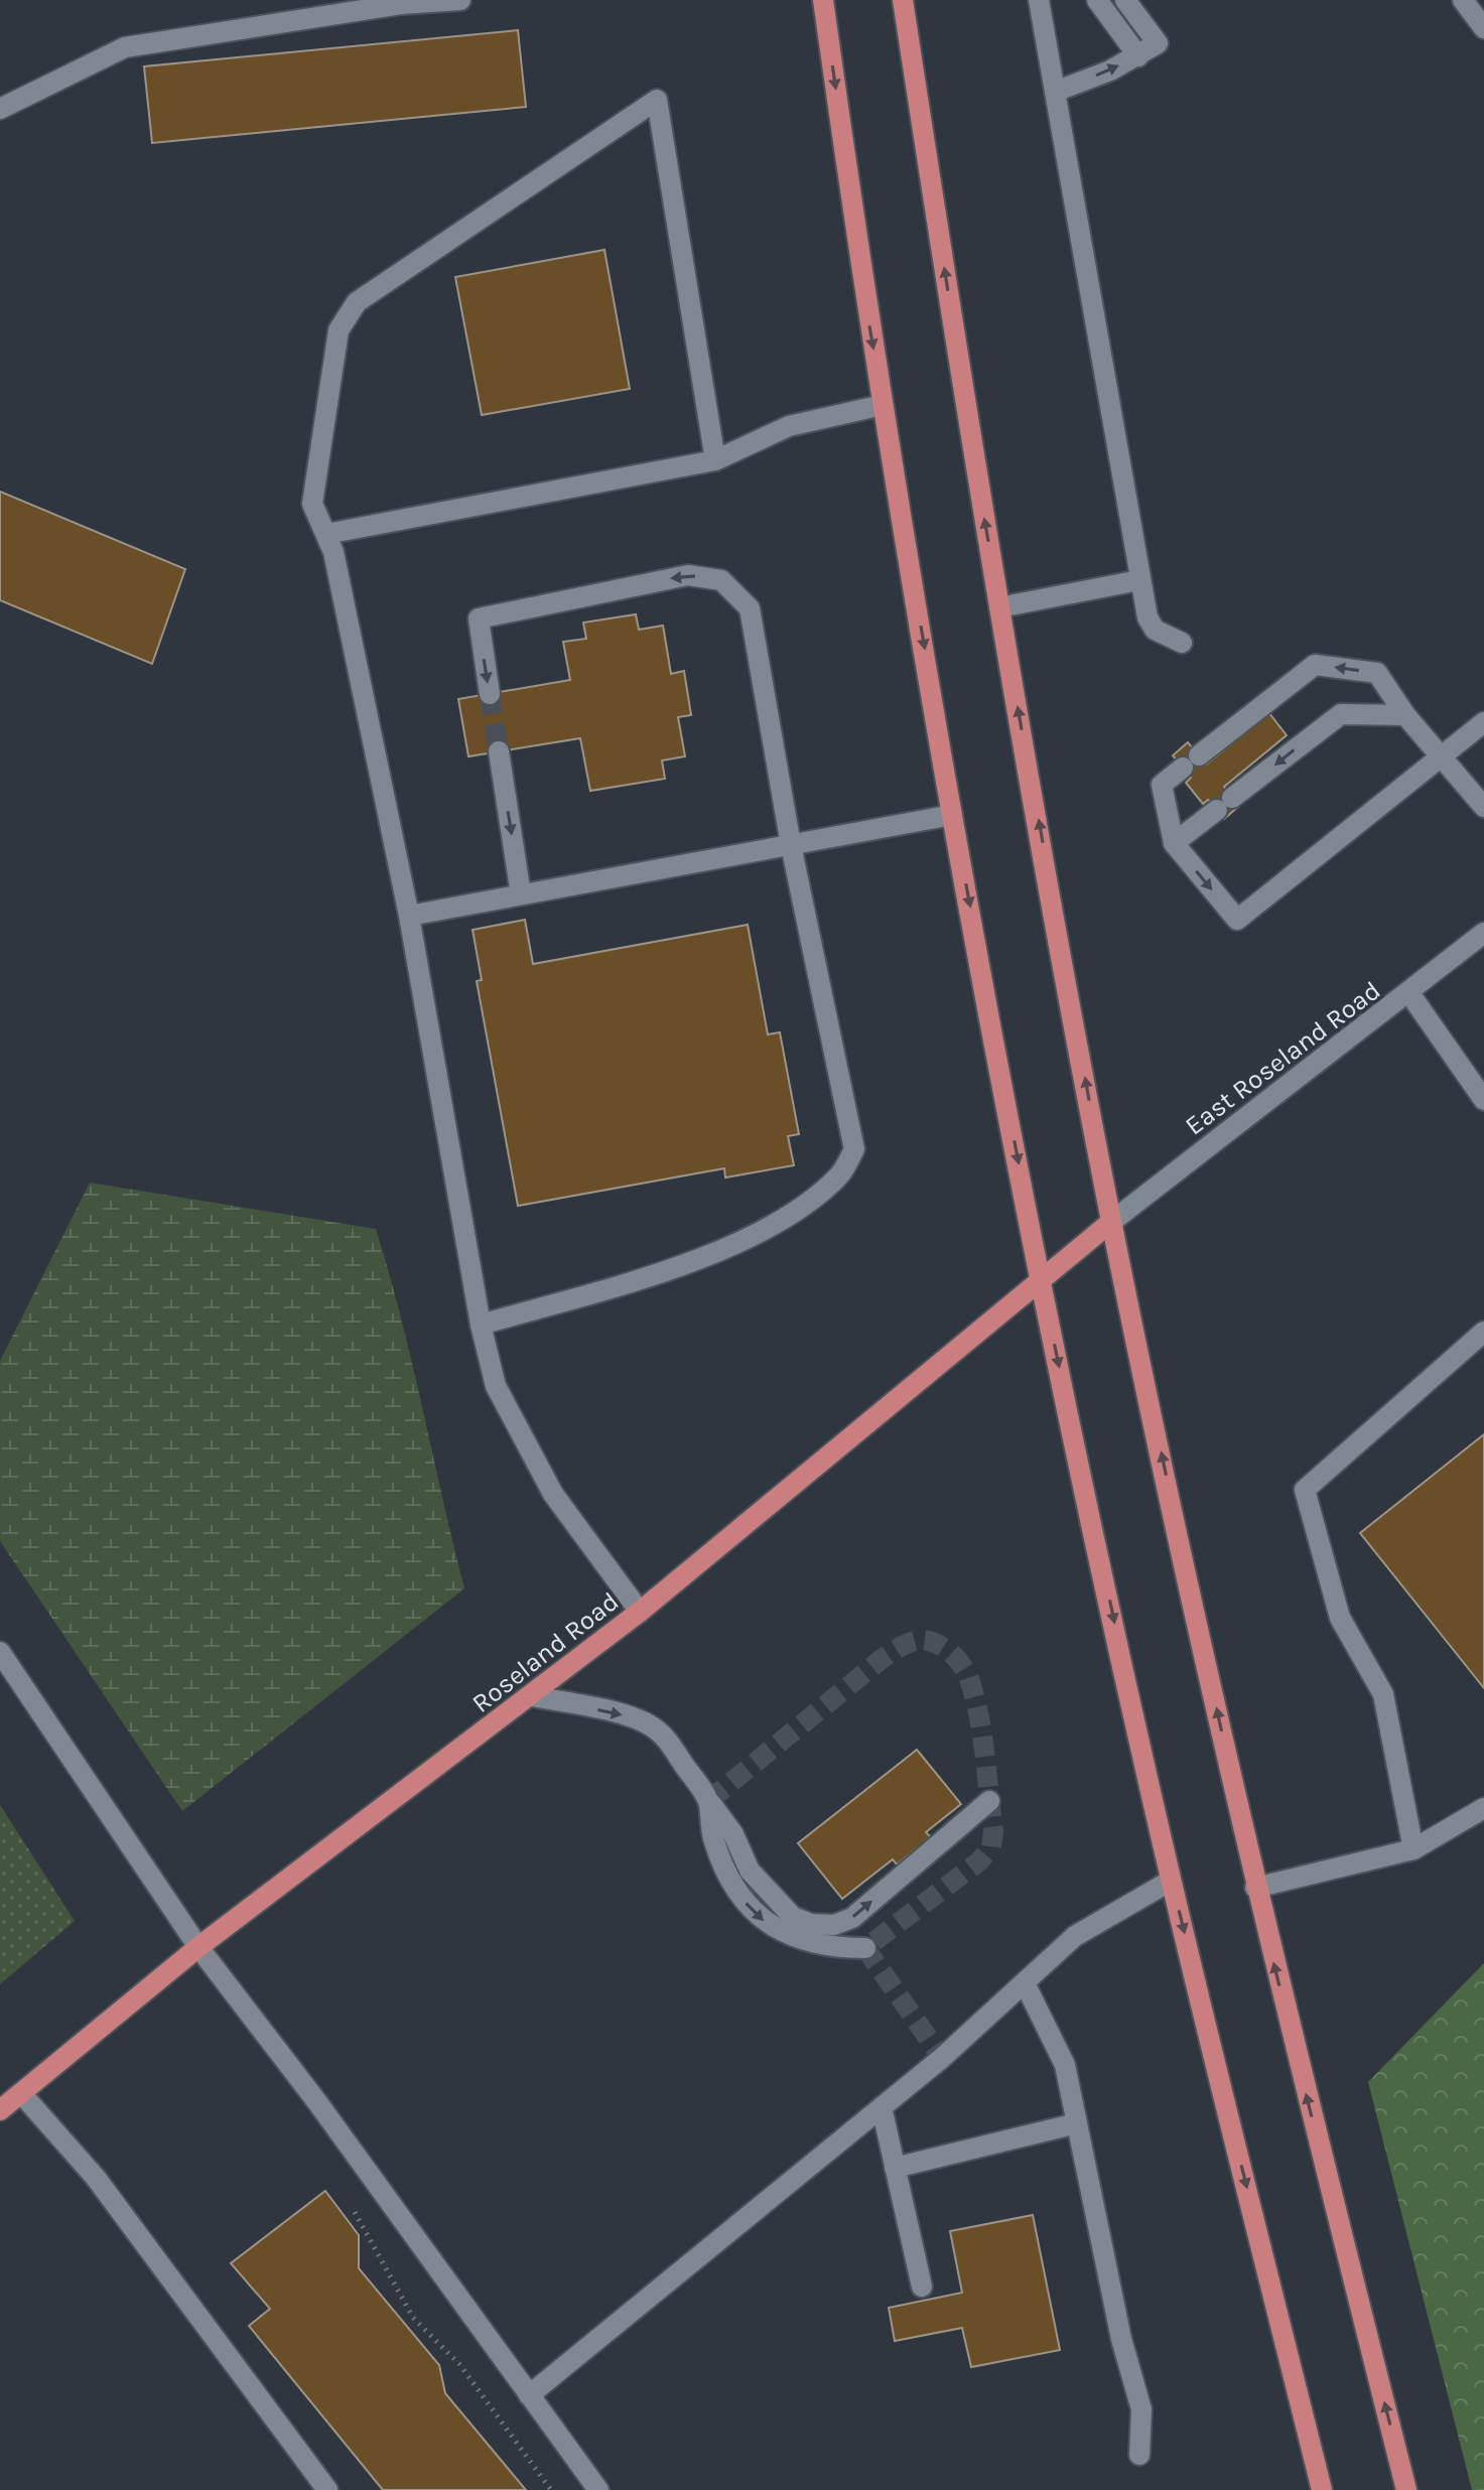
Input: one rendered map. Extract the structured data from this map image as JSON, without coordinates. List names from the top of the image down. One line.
{"streets":{"main road":["Roseland Road"],"street":["East Roseland Road"]},"crossings":[["East Roseland Road","Roseland Road"]]}
